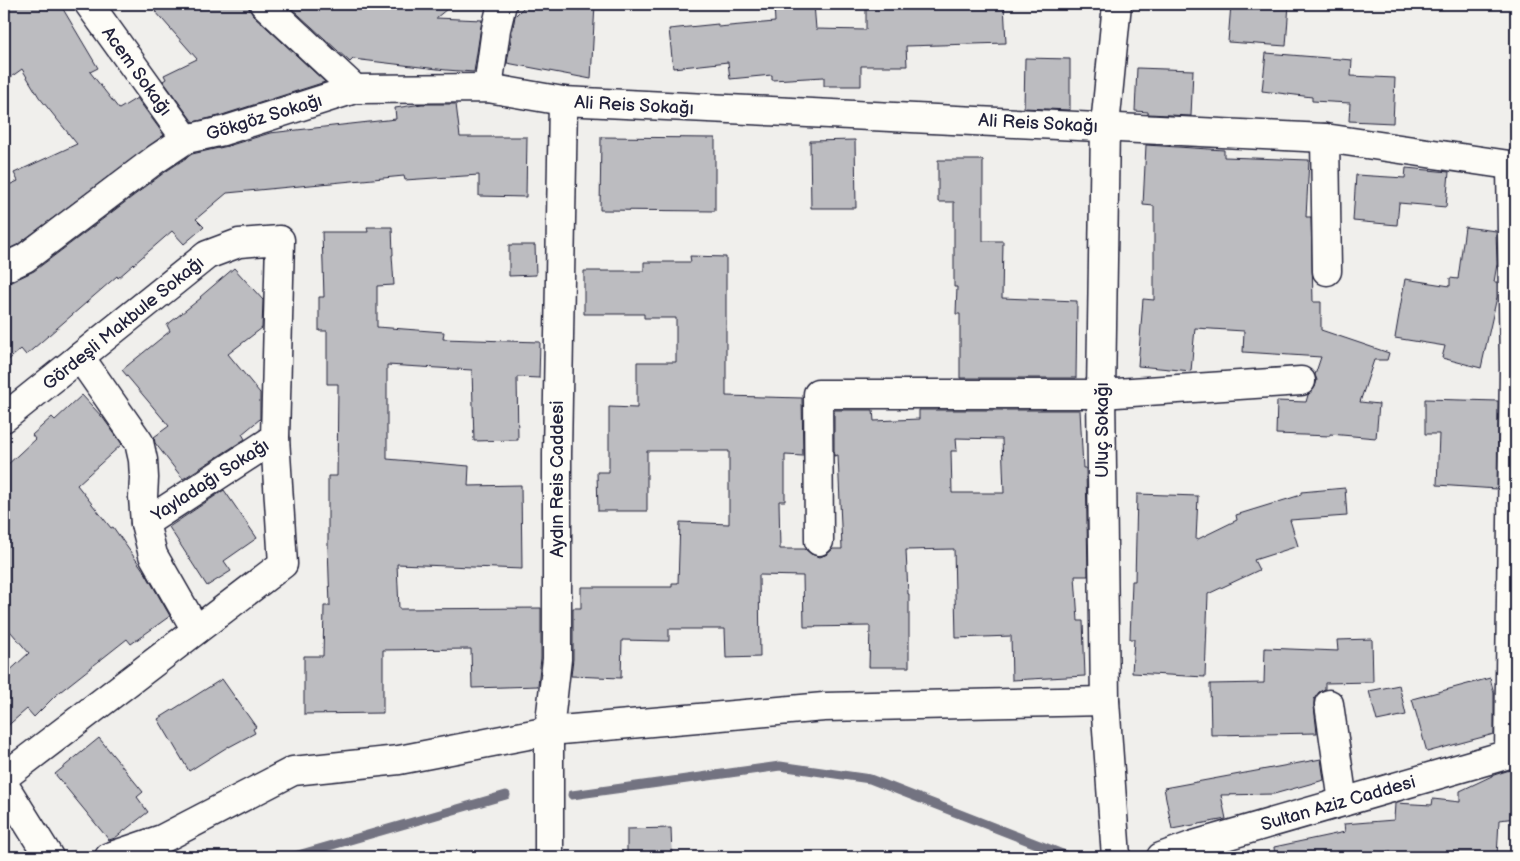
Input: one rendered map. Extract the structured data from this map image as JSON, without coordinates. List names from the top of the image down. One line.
{"streets":{"street":["Acem Sokağı","Ali Reis Sokağı","Gökgöz Sokağı","Gördeşli Makbule Sokağı","Uluç Sokağı","Aydın Reis Caddesi","Yayladağı Sokağı","Sultan Aziz Caddesi"]},"crossings":[["Acem Sokağı","Gökgöz Sokağı"],["Ali Reis Sokağı","Gökgöz Sokağı"],["Ali Reis Sokağı","Uluç Sokağı"],["Ali Reis Sokağı","Aydın Reis Caddesi"],["Ali Reis Sokağı","Sultan Aziz Caddesi"],["Gökgöz Sokağı","Aydın Reis Caddesi"],["Gördeşli Makbule Sokağı","Yayladağı Sokağı"]]}
